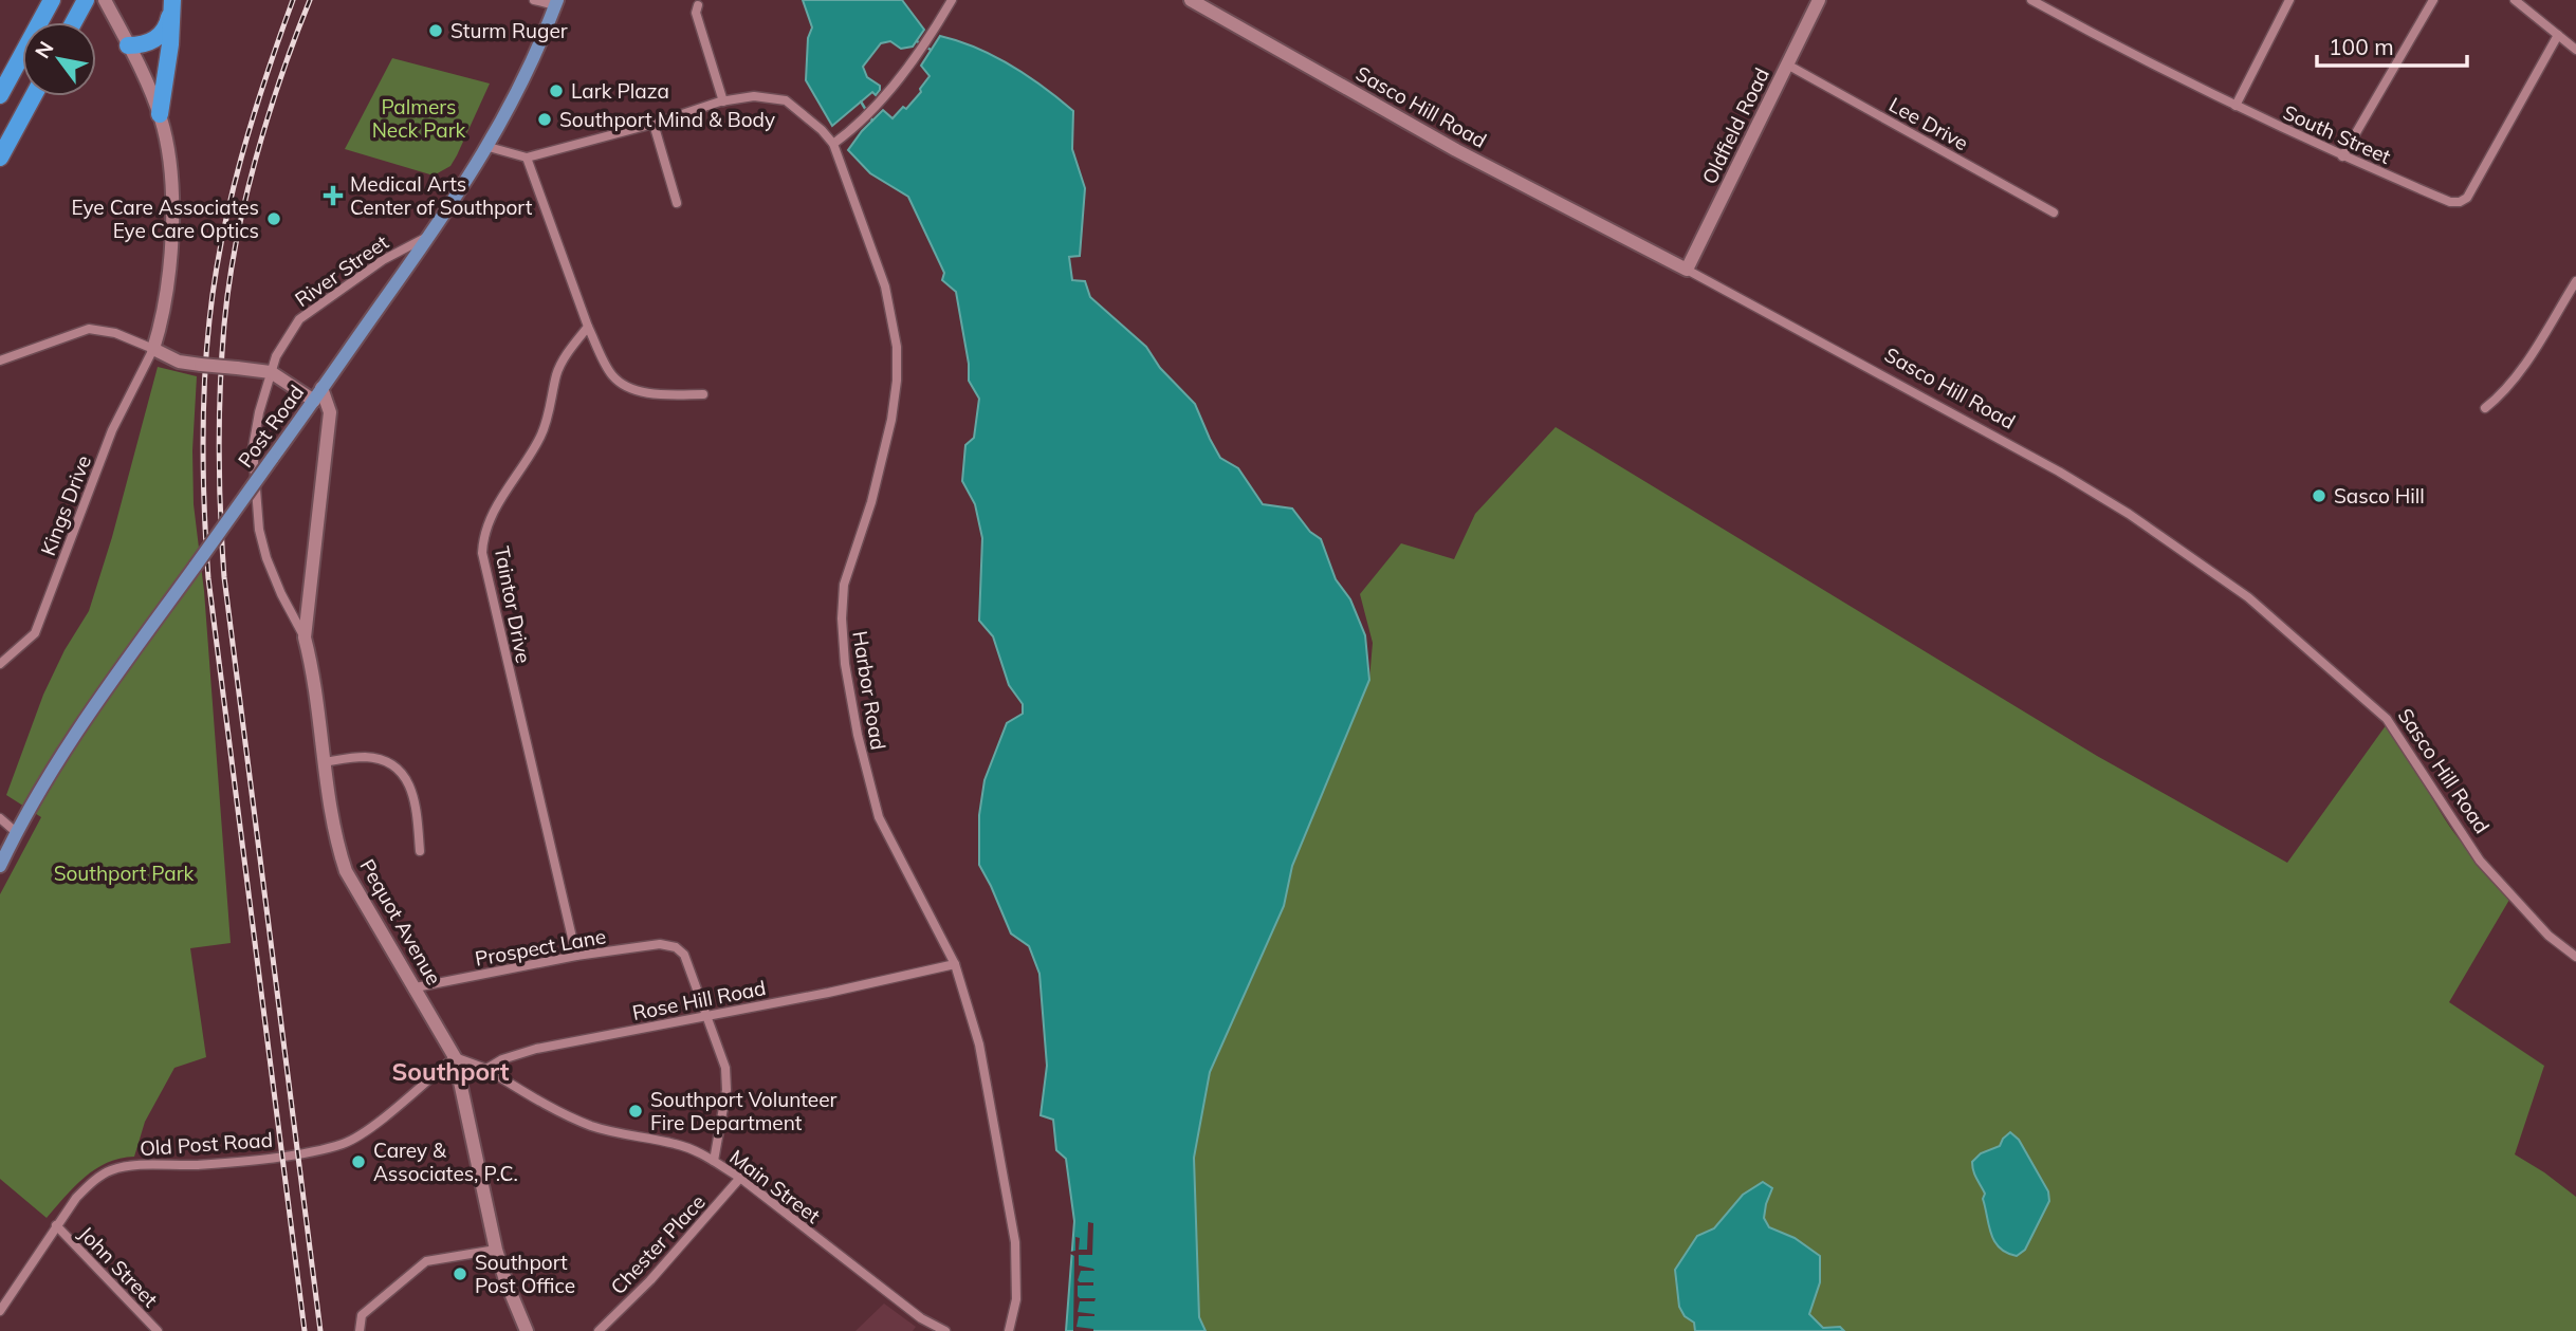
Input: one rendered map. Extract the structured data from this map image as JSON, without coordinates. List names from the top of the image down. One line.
{"streets":{"main road":["Post Road"],"street":["Sasco Hill Road","Lee Drive","Oldfield Road","South Street","River Street","Kings Drive","Taintor Drive","Harbor Road","Pequot Avenue","Prospect Lane","Rose Hill Road","Old Post Road","Main Street","Chester Place","John Street"]},"crossings":[["Sasco Hill Road","Oldfield Road"],["Lee Drive","Oldfield Road"],["River Street","Post Road"],["River Street","Pequot Avenue"],["Post Road","Pequot Avenue"],["Taintor Drive","Prospect Lane"],["Harbor Road","Rose Hill Road"],["Pequot Avenue","Prospect Lane"],["Pequot Avenue","Old Post Road"],["Prospect Lane","Rose Hill Road"],["Rose Hill Road","Main Street"],["Old Post Road","John Street"],["Main Street","Chester Place"]],"districts":["Southport"],"parks":["Palmers Neck Park","Southport Park"],"places":{"other":["Sturm Ruger","Lark Plaza","Southport Mind & Body","Eye Care Associates Eye Care Optics","Sasco Hill","Southport Volunteer Fire Department","Carey & Associates, P.C.","Southport Post Office"],"health":["Medical Arts Center of Southport"]},"scale_bar":"100 m","north":"top left"}
